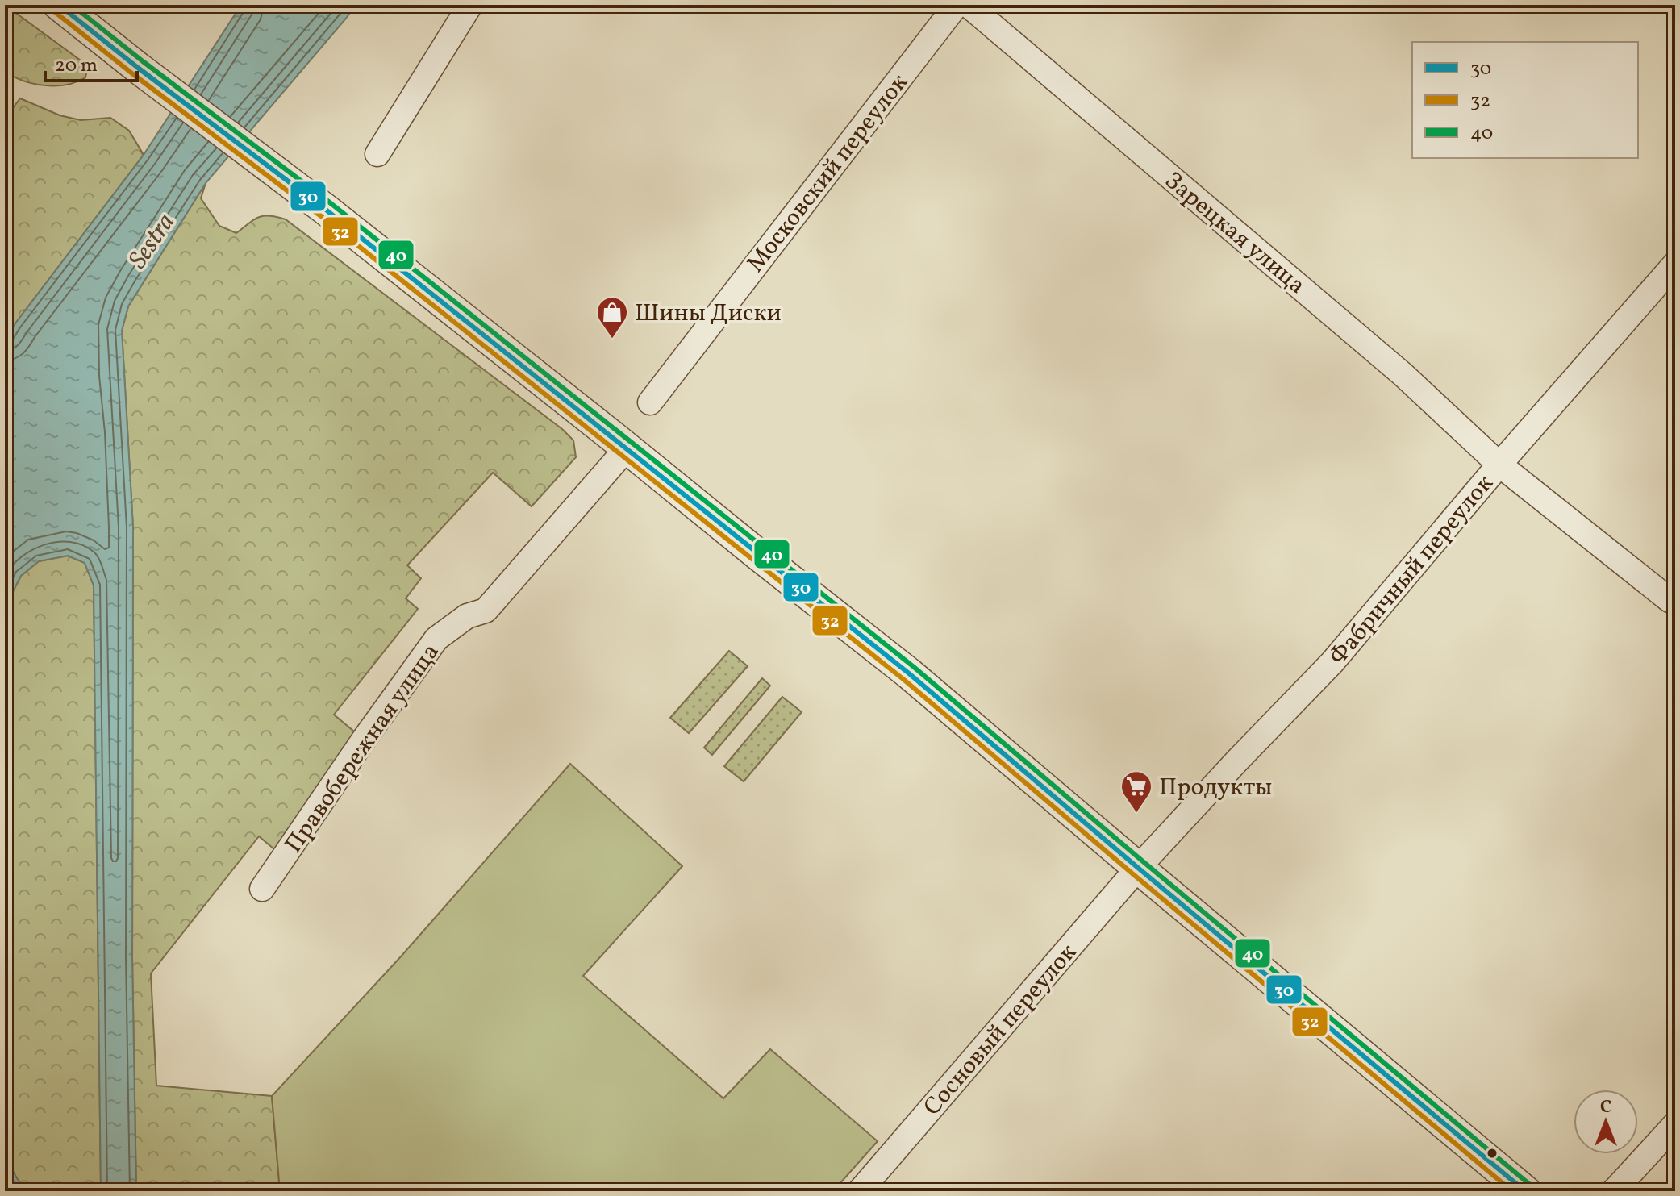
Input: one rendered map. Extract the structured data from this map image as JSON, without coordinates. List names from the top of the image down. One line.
{"streets":{"street":["Московский переулок","Зарецкая улица","Фабричный переулок","Правобережная улица","Сосновый переулок"]},"crossings":[["Зарецкая улица","Фабричный переулок"],["Фабричный переулок","Сосновый переулок"]],"water":["Sestra"],"places":{"shop":["Шины Диски"],"supermarket":["Продукты"]},"lines":["transit line 30","transit line 40","transit line 32"],"legend":["30","32","40"],"scale_bar":"20 m","north":"top"}
